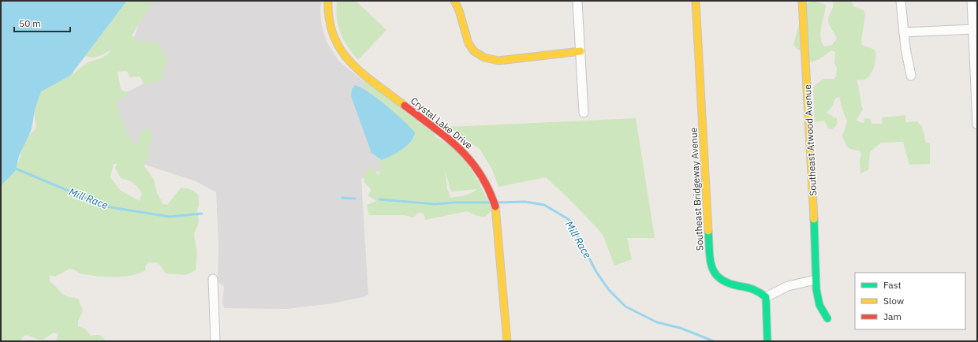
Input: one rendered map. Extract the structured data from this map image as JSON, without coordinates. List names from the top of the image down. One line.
{"streets":{"street":["Crystal Lake Drive","Southeast Atwood Avenue","Southeast Bridgeway Avenue"]},"water":["Mill Race"],"legend":["Fast","Slow","Jam"],"scale_bar":"50 m"}
